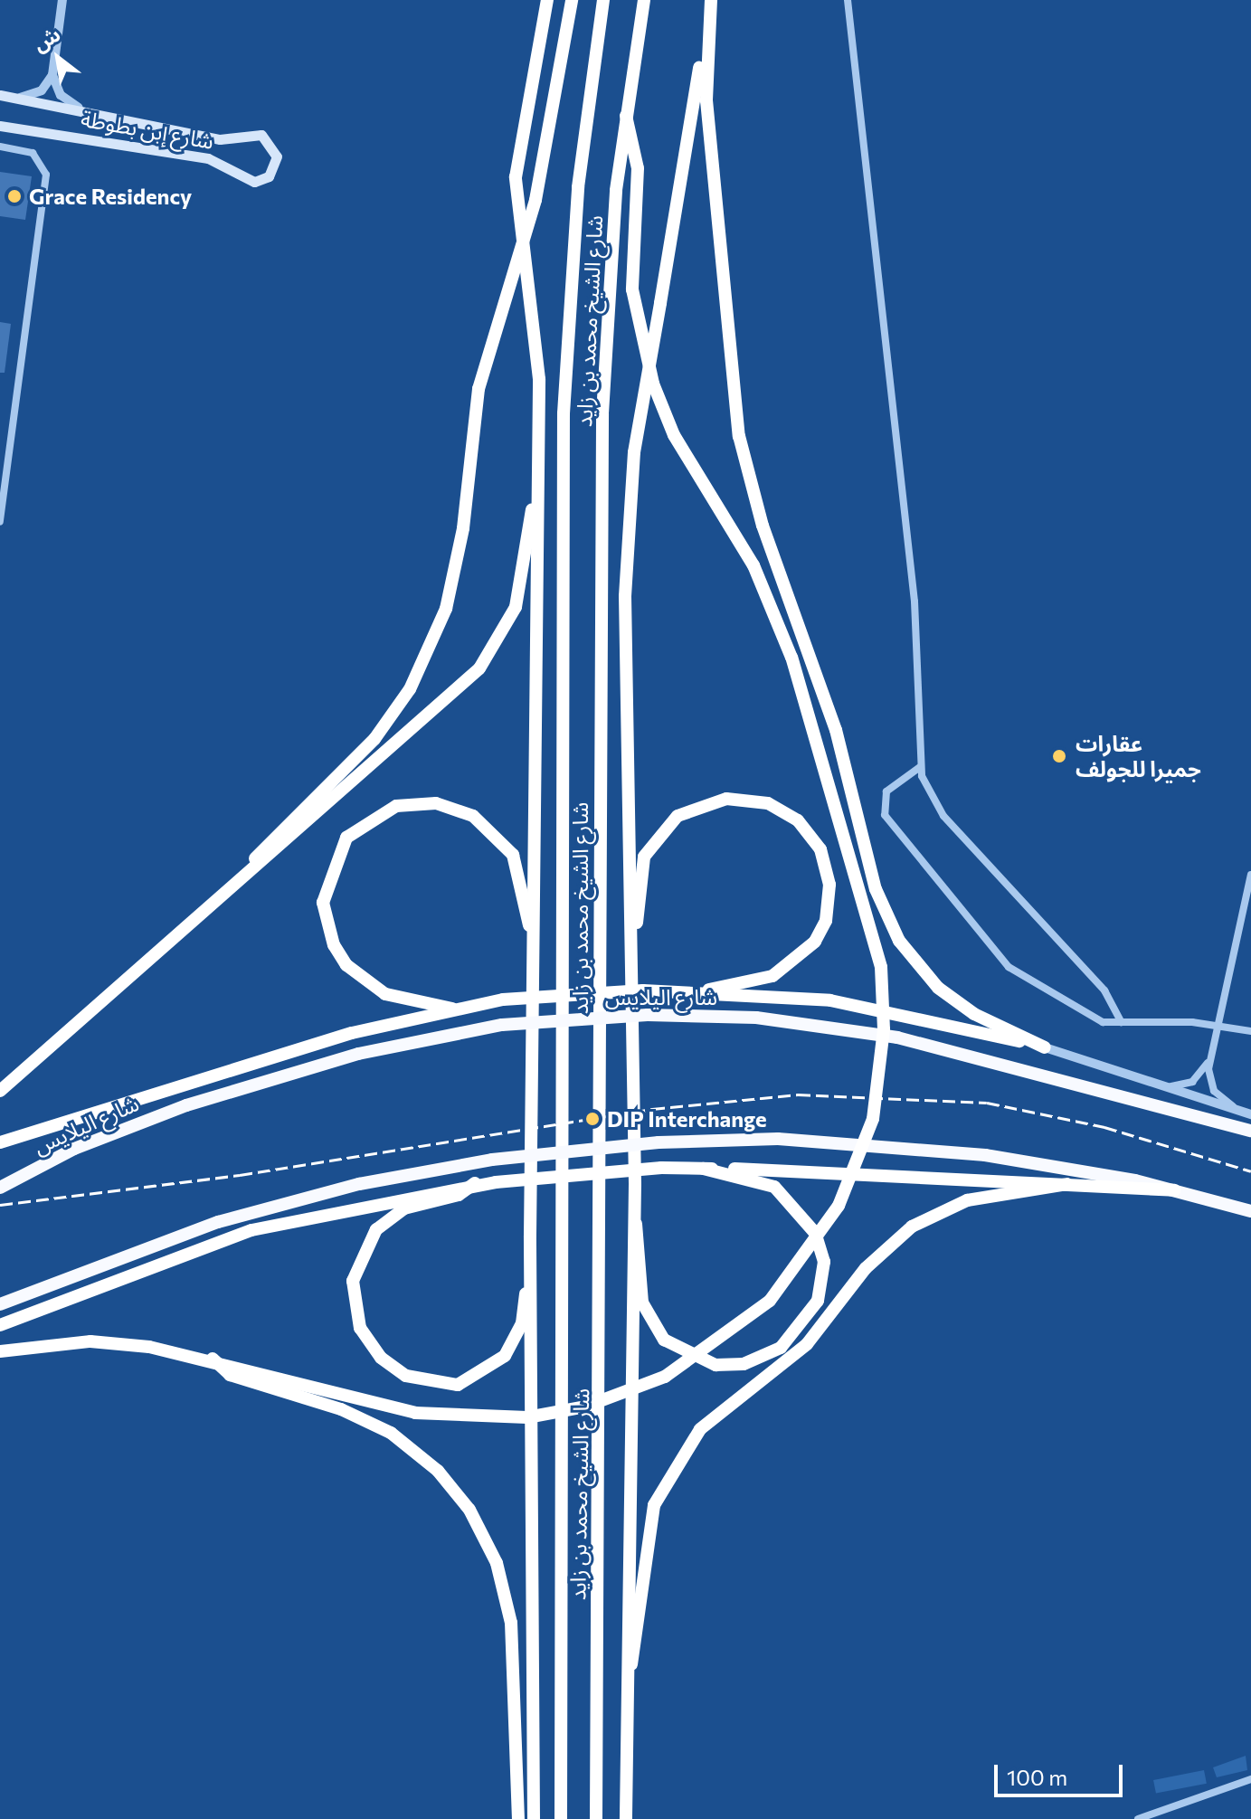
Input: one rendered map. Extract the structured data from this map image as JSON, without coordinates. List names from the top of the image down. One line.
{"streets":{"highway":["شارع الشيخ محمد بن زايد","شارع اليلايس"],"main road":["شارع إبن بطوطة"]},"places":["Grace Residency","عقارات جميرا للجولف","DIP Interchange"],"scale_bar":"100 m","north":"top left"}
